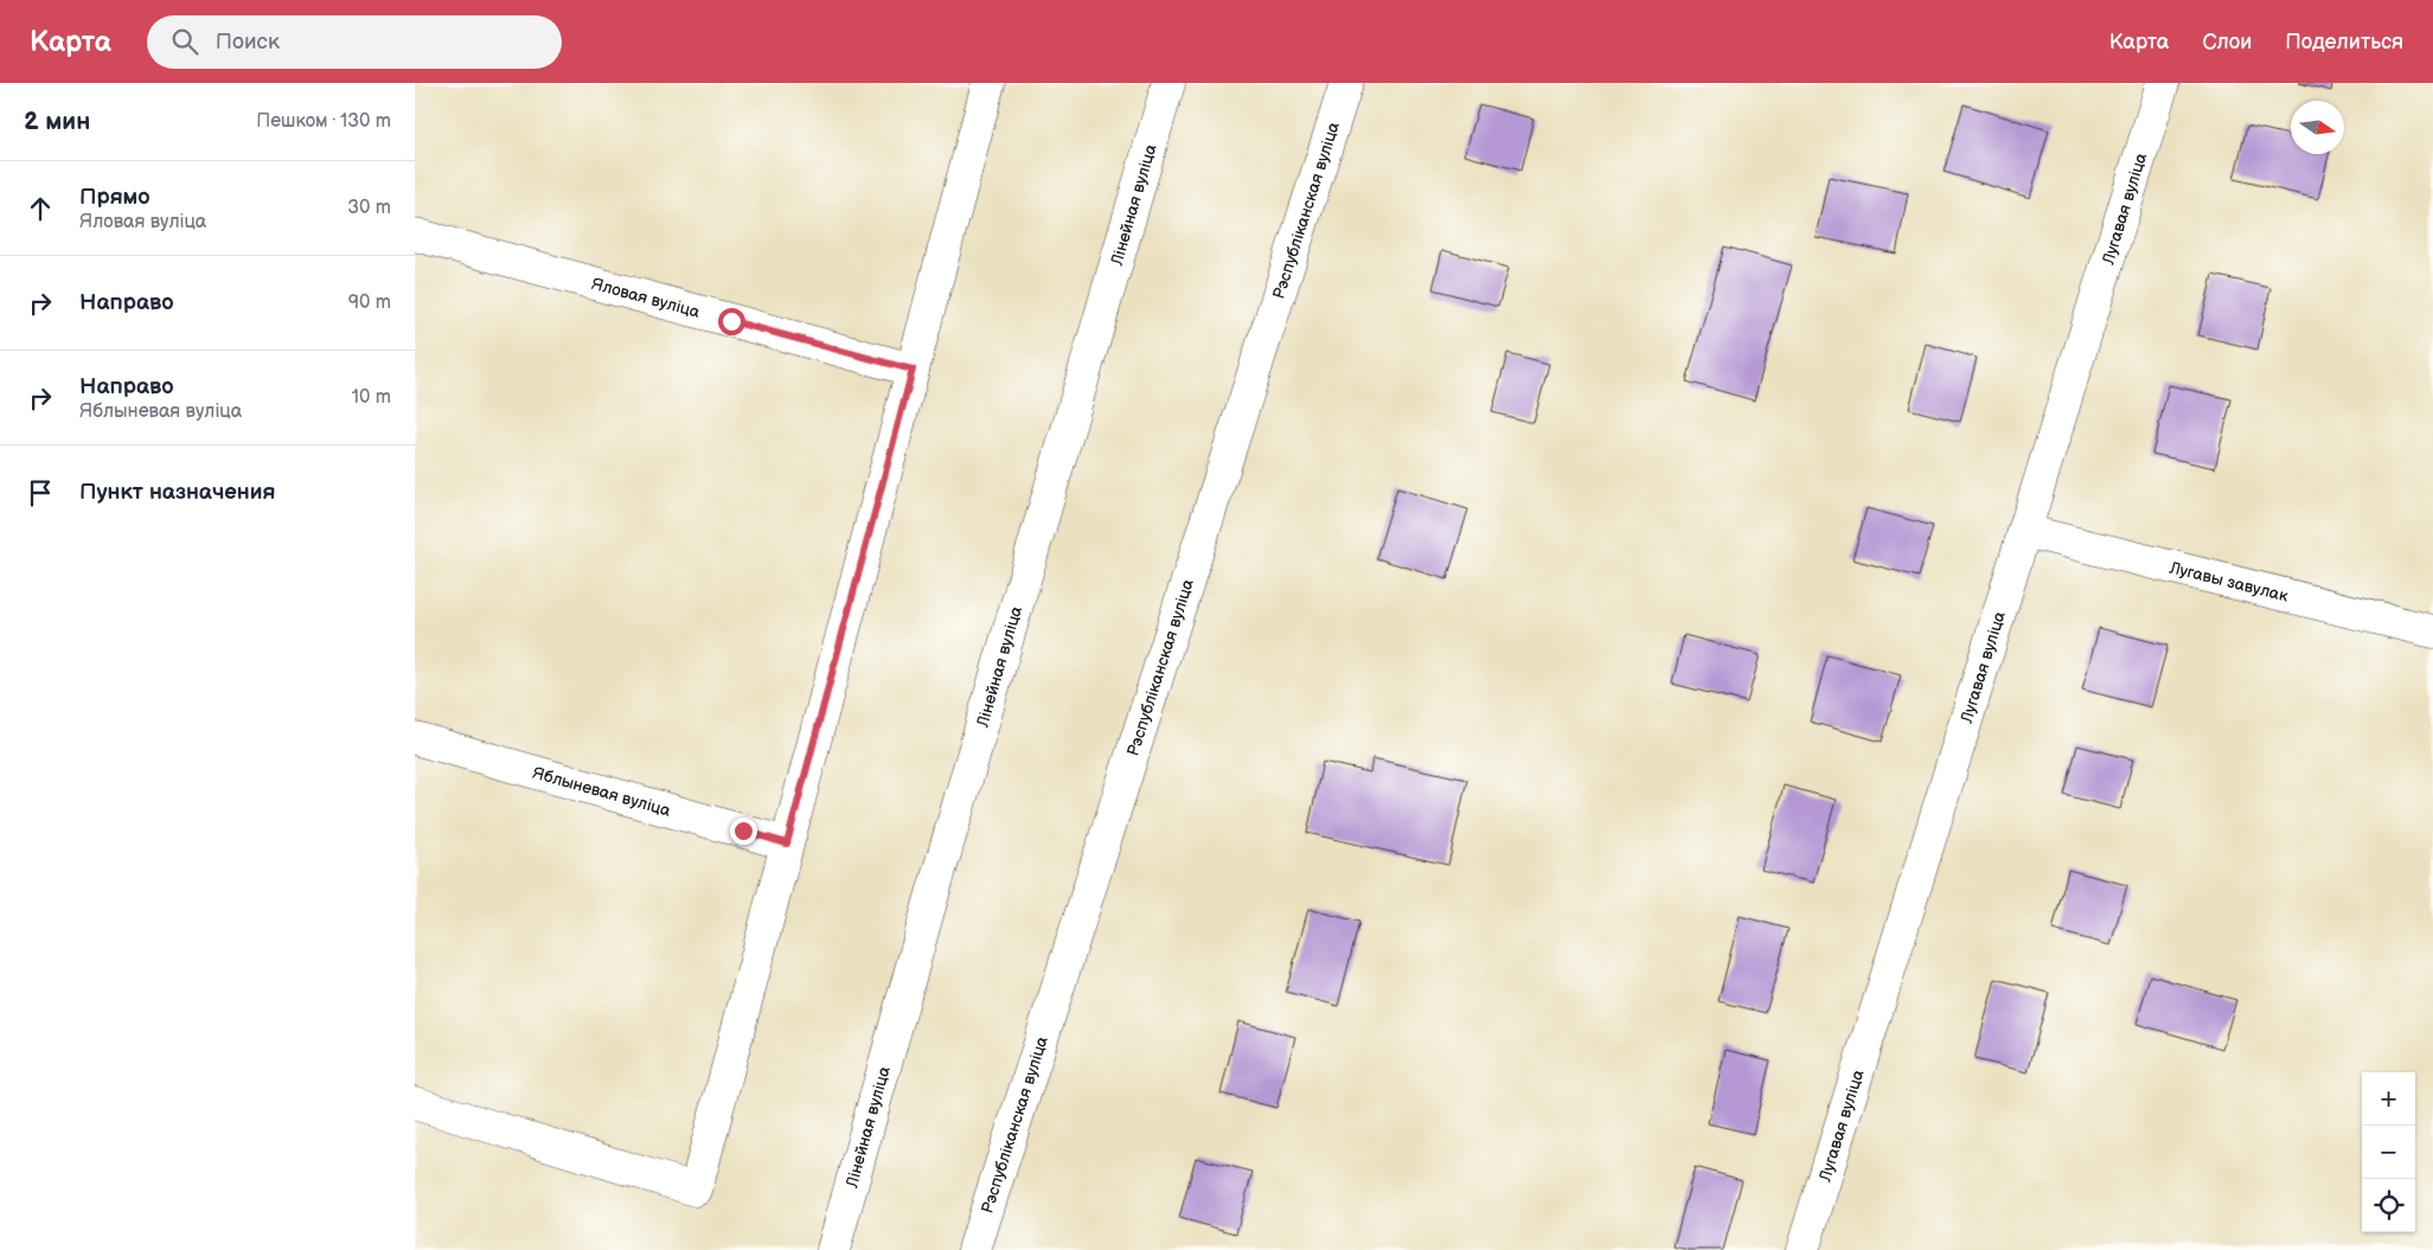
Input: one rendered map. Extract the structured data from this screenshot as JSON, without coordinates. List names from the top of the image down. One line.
{"streets":{"street":["Лінейная вуліца","Лугавая вуліца","Рэспубліканская вуліца","Яловая вуліца","Лугавы завулак","Яблыневая вуліца"]},"crossings":[["Лугавая вуліца","Лугавы завулак"]],"north":"right","page":{"header":"Карта","search":"Поиск","nav":["Карта","Слои","Поделиться"],"heading":["2 мин","Пешком · 130 m"],"list":[["Прямо","Яловая вуліца","30 m"],["Направо","90 m"],["Направо","Яблыневая вуліца","10 m"],"Пункт назначения"],"map_buttons":["+","−"]}}
